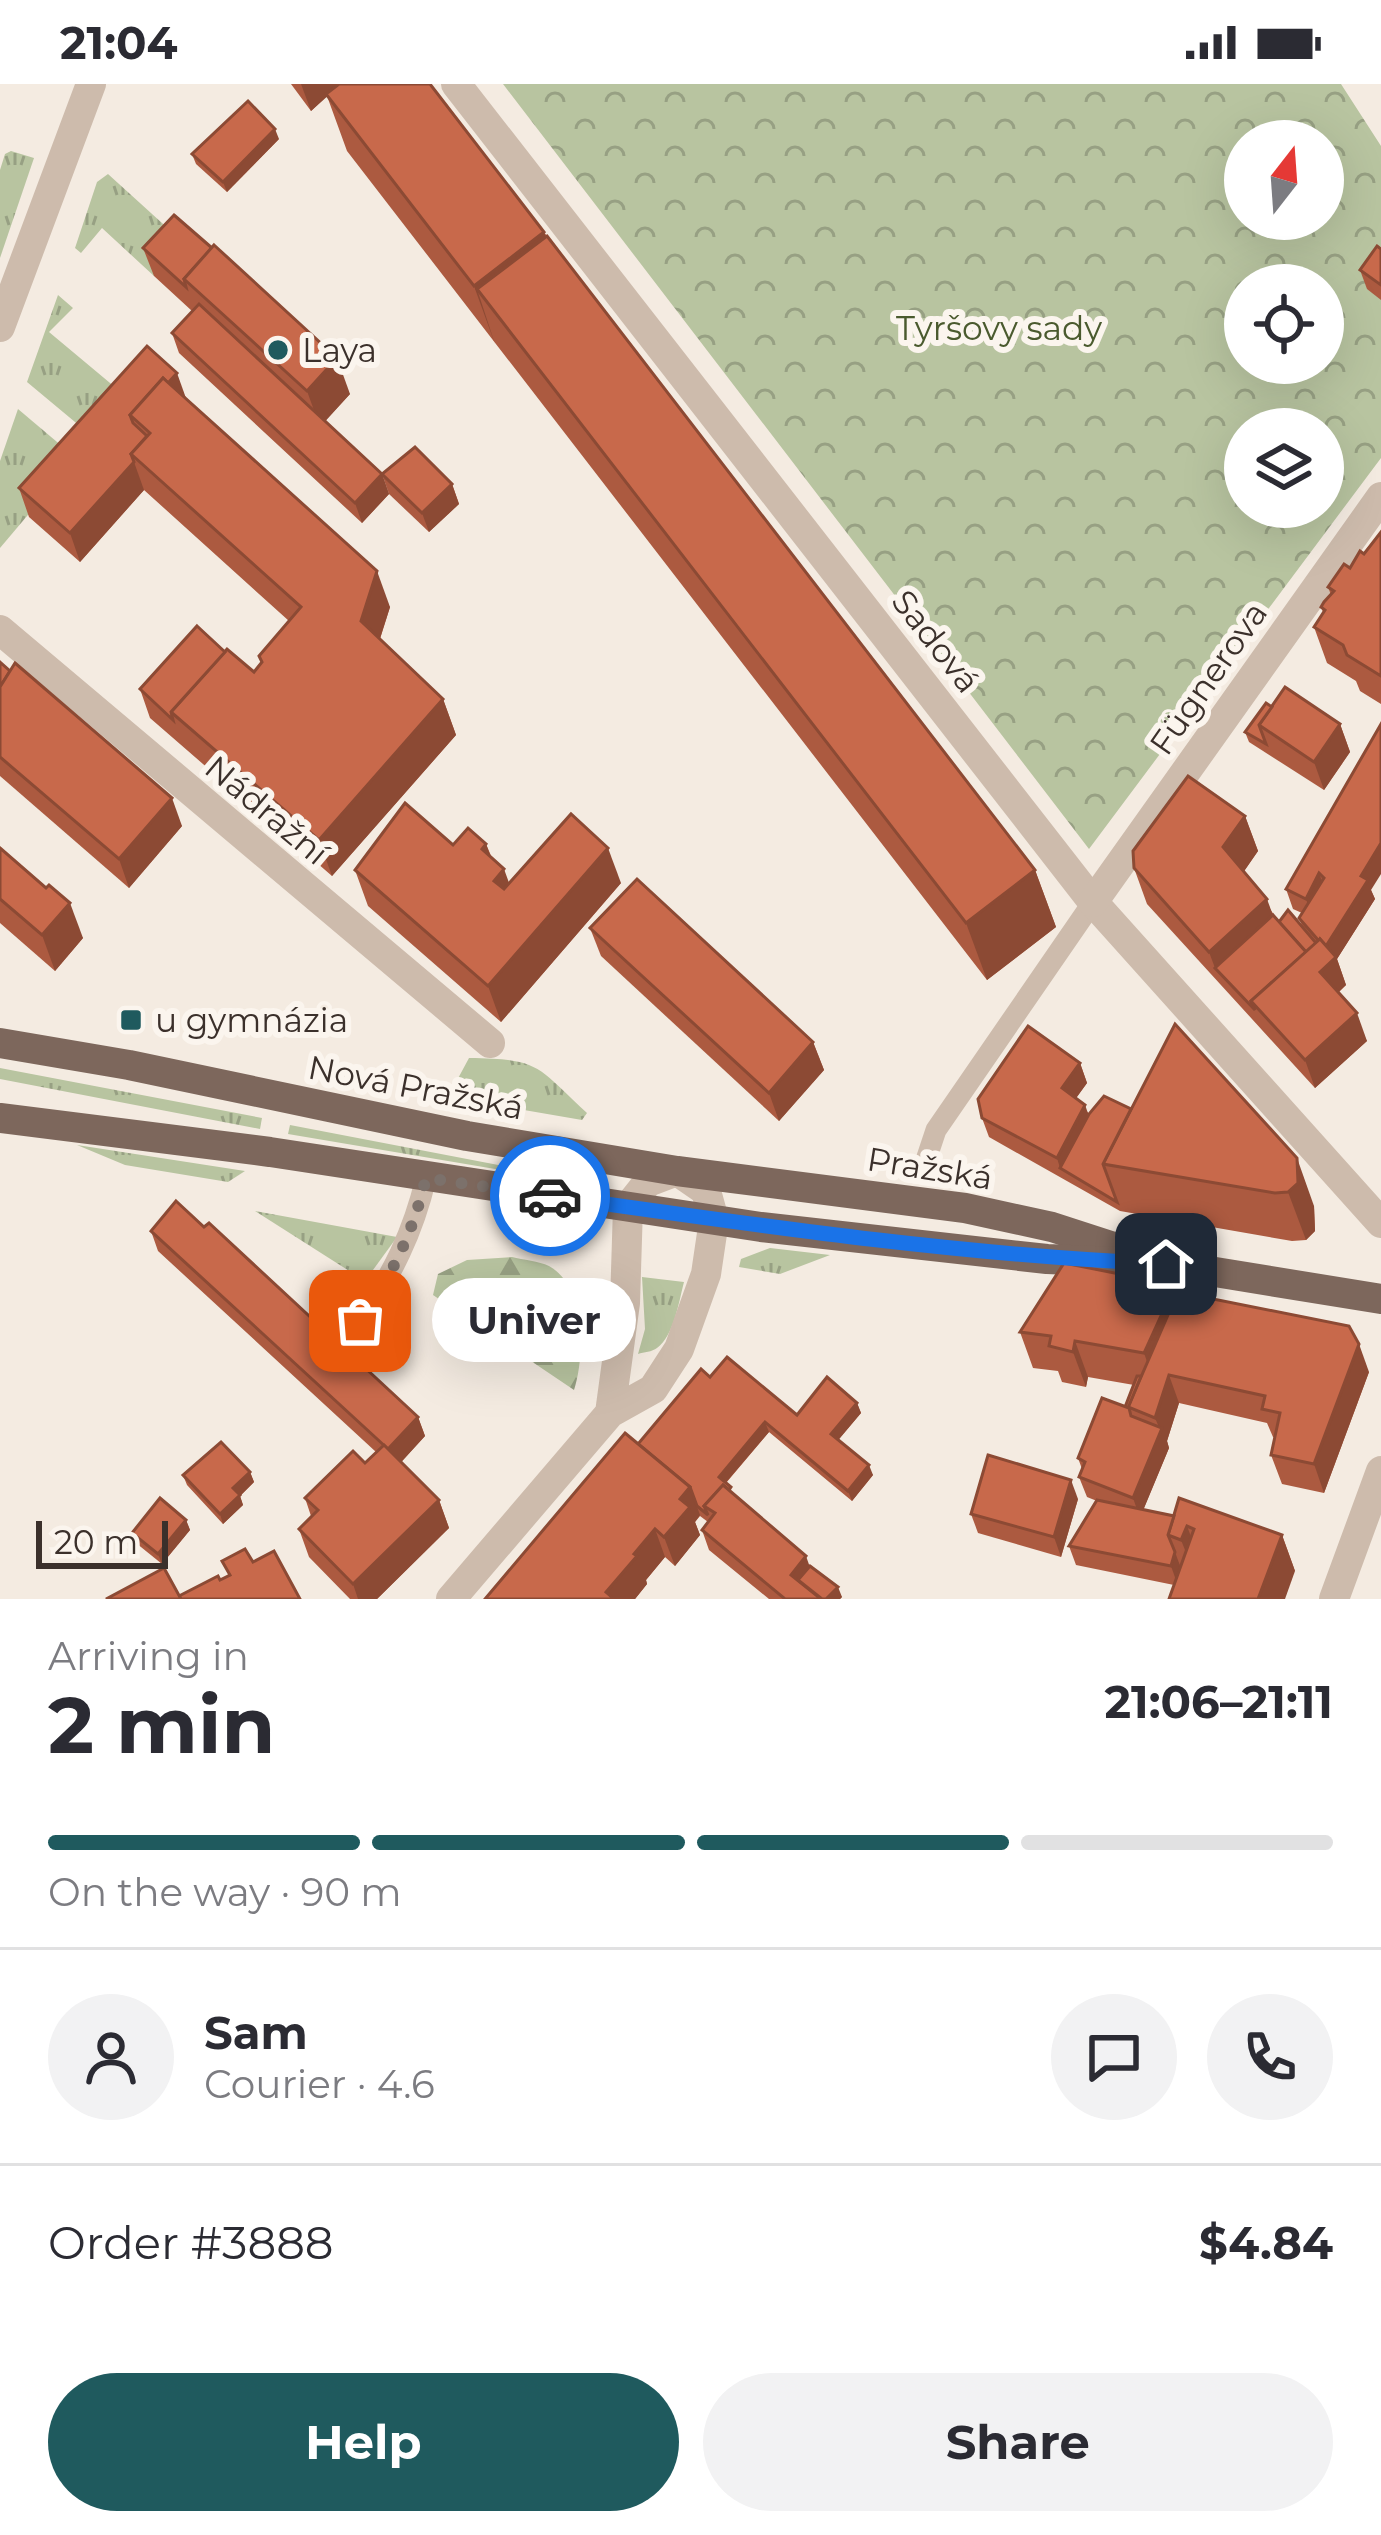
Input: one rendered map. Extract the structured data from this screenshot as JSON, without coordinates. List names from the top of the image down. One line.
{"streets":{"main road":["Nová Pražská","Pražská"],"street":["Sadová","Fügnerova","Nádražní"]},"crossings":[["Sadová","Fügnerova"],["Nová Pražská","Pražská"]],"parks":["Tyršovy sady"],"places":{"other":["Laya","Univer"],"transit":["u gymnázia"]},"scale_bar":"20 m","north":"top","page":{"status":"21:04","bubble":"Univer","scale":"20 m","heading":["2 min","Arriving in","21:06–21:11"],"panel":["Sam","Courier · 4.6","Order #3888","$4.84"],"bar":"On the way · 90 m","buttons":["Help","Share"]}}
